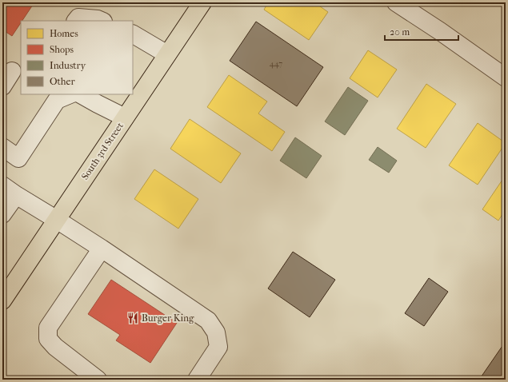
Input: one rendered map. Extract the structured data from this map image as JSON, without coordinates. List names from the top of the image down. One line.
{"streets":{"main road":["South 3rd Street"]},"places":{"restaurant":["Burger King"]},"house_numbers":["447"],"legend":["Homes","Shops","Industry","Other"],"scale_bar":"20 m"}
